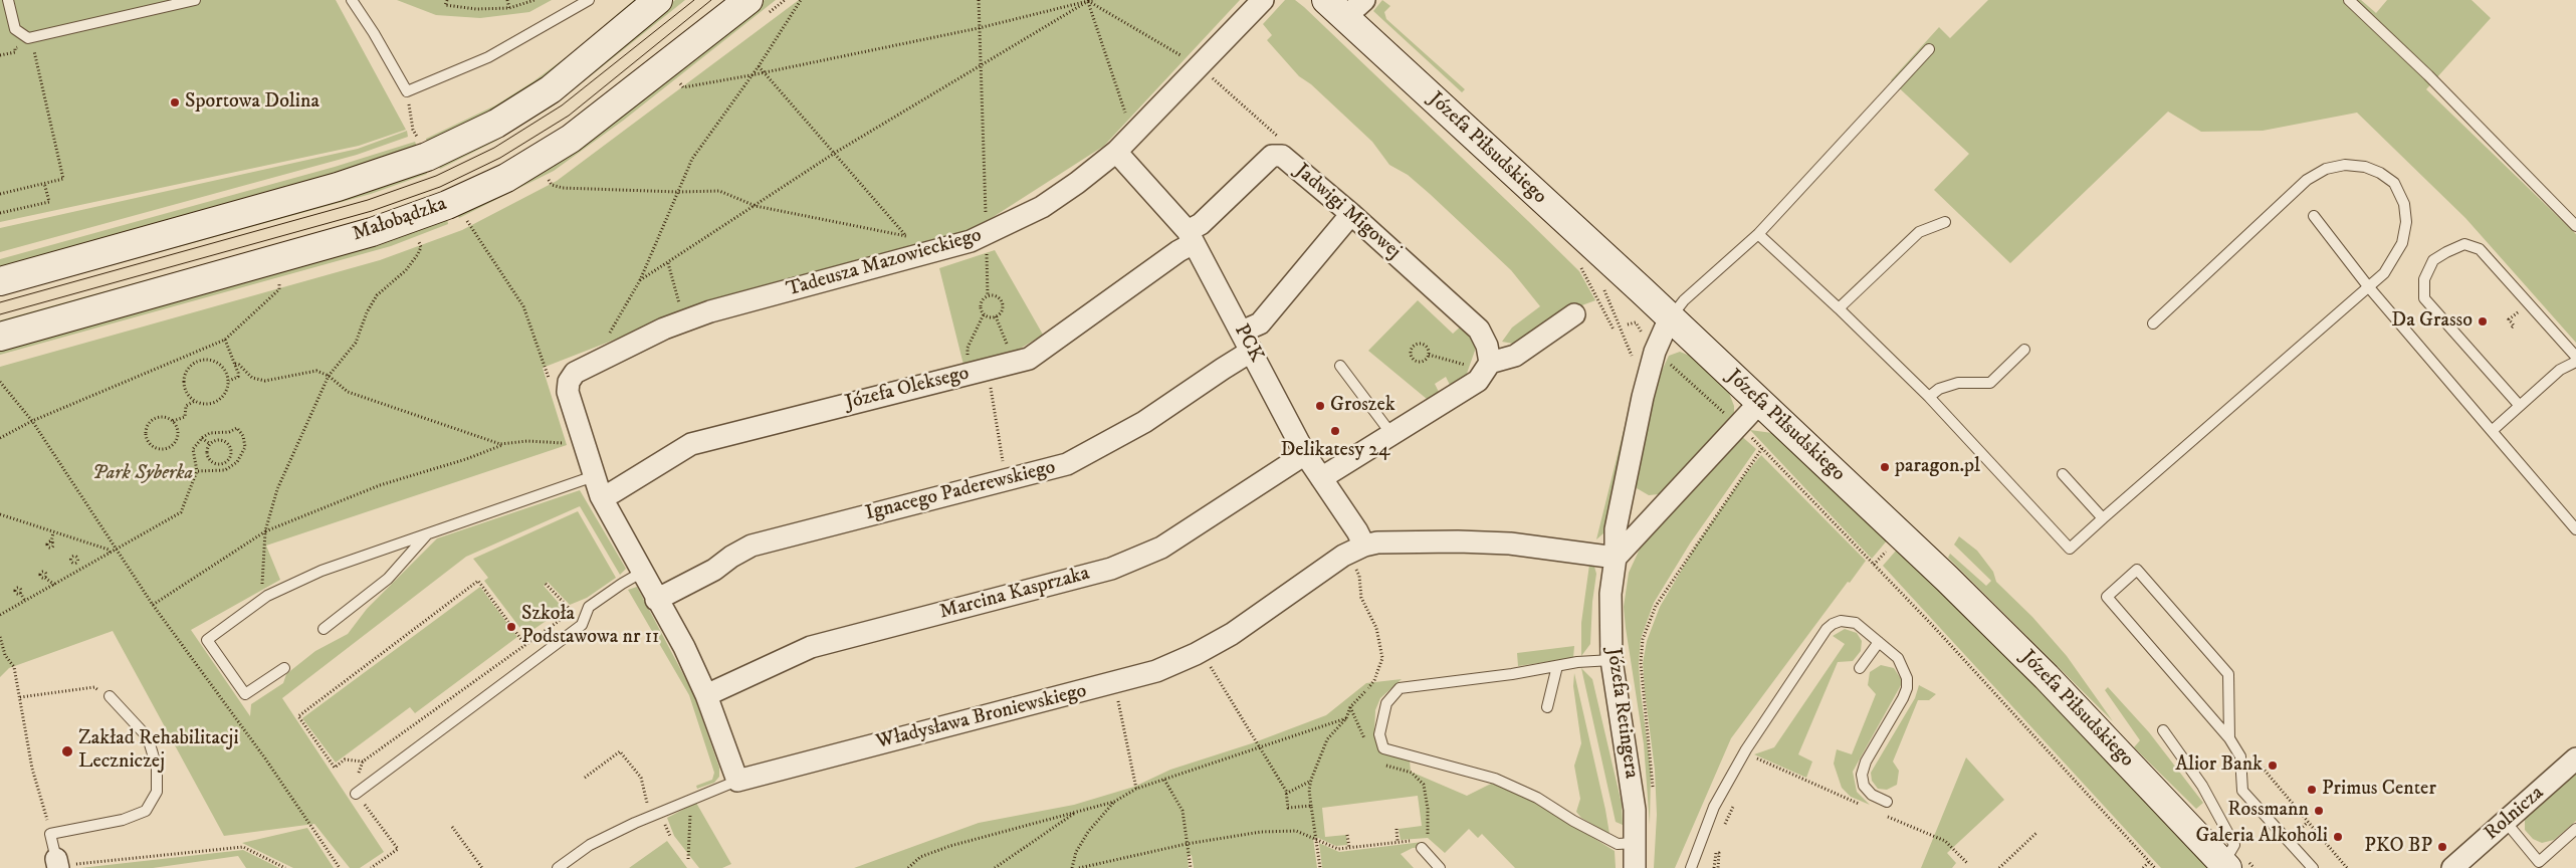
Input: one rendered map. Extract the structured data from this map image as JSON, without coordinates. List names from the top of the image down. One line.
{"streets":{"street":["Józefa Piłsudskiego","Jadwigi Migowej","Małobądzka","Tadeusza Mazowieckiego","PCK","Józefa Oleksego","Ignacego Paderewskiego","Marcina Kasprzaka","Józefa Retingera","Władysława Broniewskiego","Rolnicza"]},"crossings":[["Józefa Piłsudskiego","Józefa Retingera"],["Jadwigi Migowej","PCK"],["Jadwigi Migowej","Józefa Oleksego"],["Tadeusza Mazowieckiego","PCK"],["PCK","Józefa Oleksego"],["PCK","Ignacego Paderewskiego"],["PCK","Marcina Kasprzaka"],["PCK","Władysława Broniewskiego"],["Józefa Retingera","Władysława Broniewskiego"]],"parks":["Park Syberka"],"places":["Sportowa Dolina","Da Grasso","Groszek","Delikatesy 24","paragon.pl","Szkoła Podstawowa nr 11","Zakład Rehabilitacji Leczniczej","Alior Bank","Primus Center","Rossmann","Galeria Alkoholi","PKO BP"]}
